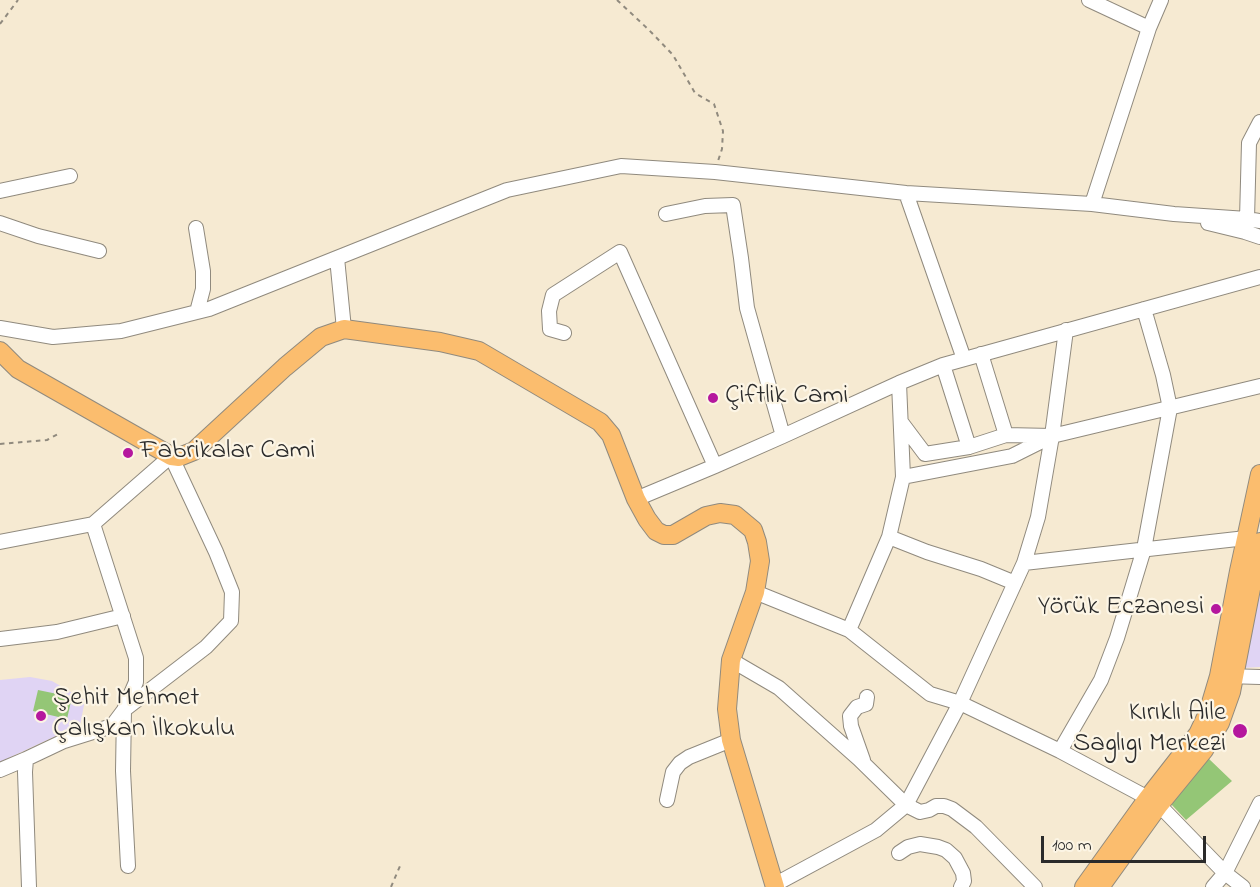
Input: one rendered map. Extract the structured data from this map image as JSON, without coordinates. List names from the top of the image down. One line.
{"places":["Çiftlik Cami","Fabrikalar Cami","Yörük Eczanesi","Şehit Mehmet Çalışkan İlkokulu","Kırıklı Aile Saglıgı Merkezi"],"scale_bar":"100 m"}
